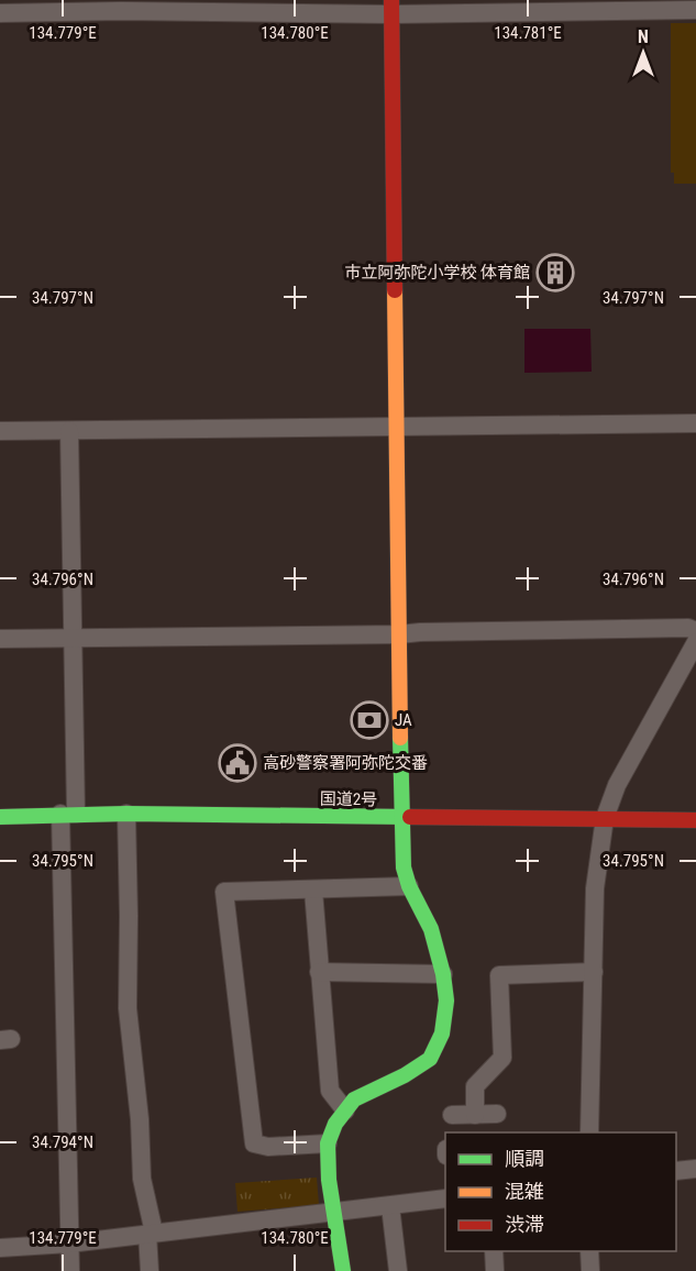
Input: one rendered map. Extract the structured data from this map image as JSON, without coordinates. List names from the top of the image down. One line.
{"streets":{"main road":["国道2号"]},"places":{"building":["市立阿弥陀小学校 体育館"],"bank":["JA"],"public building":["高砂警察署阿弥陀交番"]},"legend":["順調","混雑","渋滞"],"north":"top","coordinates":["134.779°E","134.780°E","134.781°E","34.797°N","34.796°N","34.795°N","34.794°N"]}
